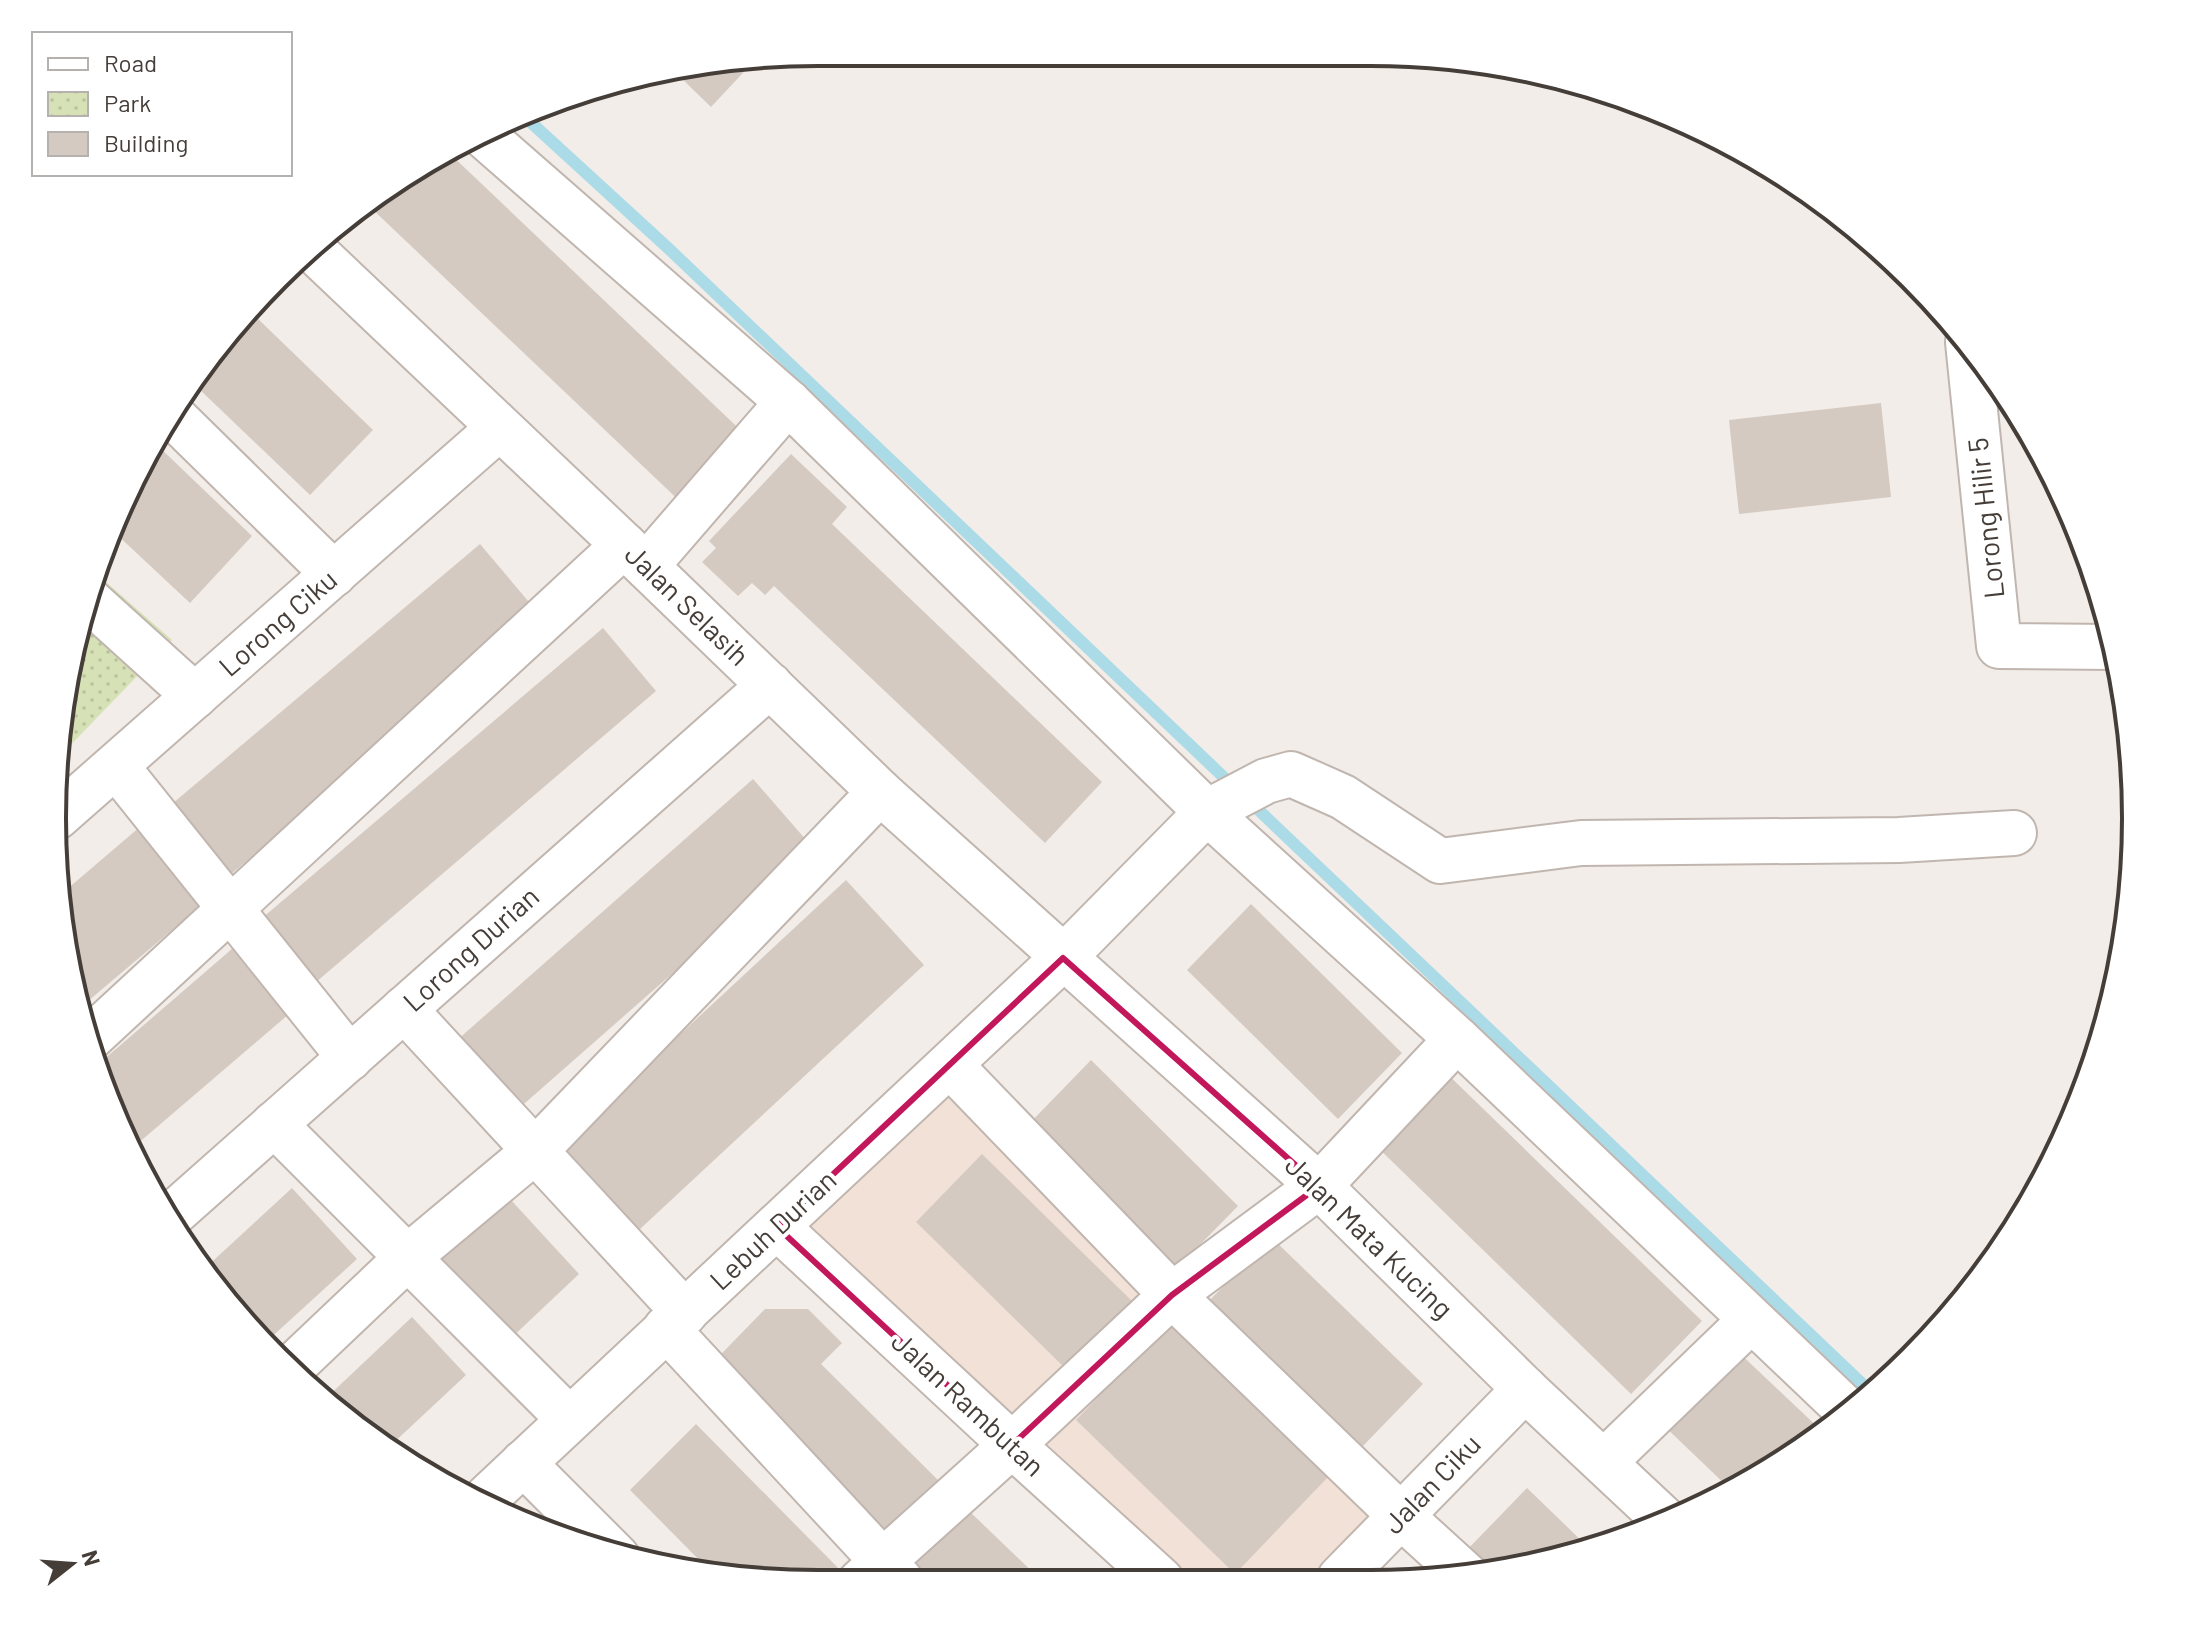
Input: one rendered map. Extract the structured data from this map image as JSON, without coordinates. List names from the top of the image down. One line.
{"streets":{"street":["Lorong Hilir 5","Jalan Selasih","Lorong Ciku","Lorong Durian","Lebuh Durian","Jalan Mata Kucing","Jalan Rambutan","Jalan Ciku"]},"crossings":[["Jalan Selasih","Lorong Ciku"],["Jalan Selasih","Lorong Durian"],["Jalan Selasih","Lebuh Durian"],["Jalan Selasih","Jalan Mata Kucing"],["Lebuh Durian","Jalan Mata Kucing"],["Lebuh Durian","Jalan Rambutan"],["Jalan Mata Kucing","Jalan Ciku"]],"legend":["Road","Park","Building"],"north":"right"}
